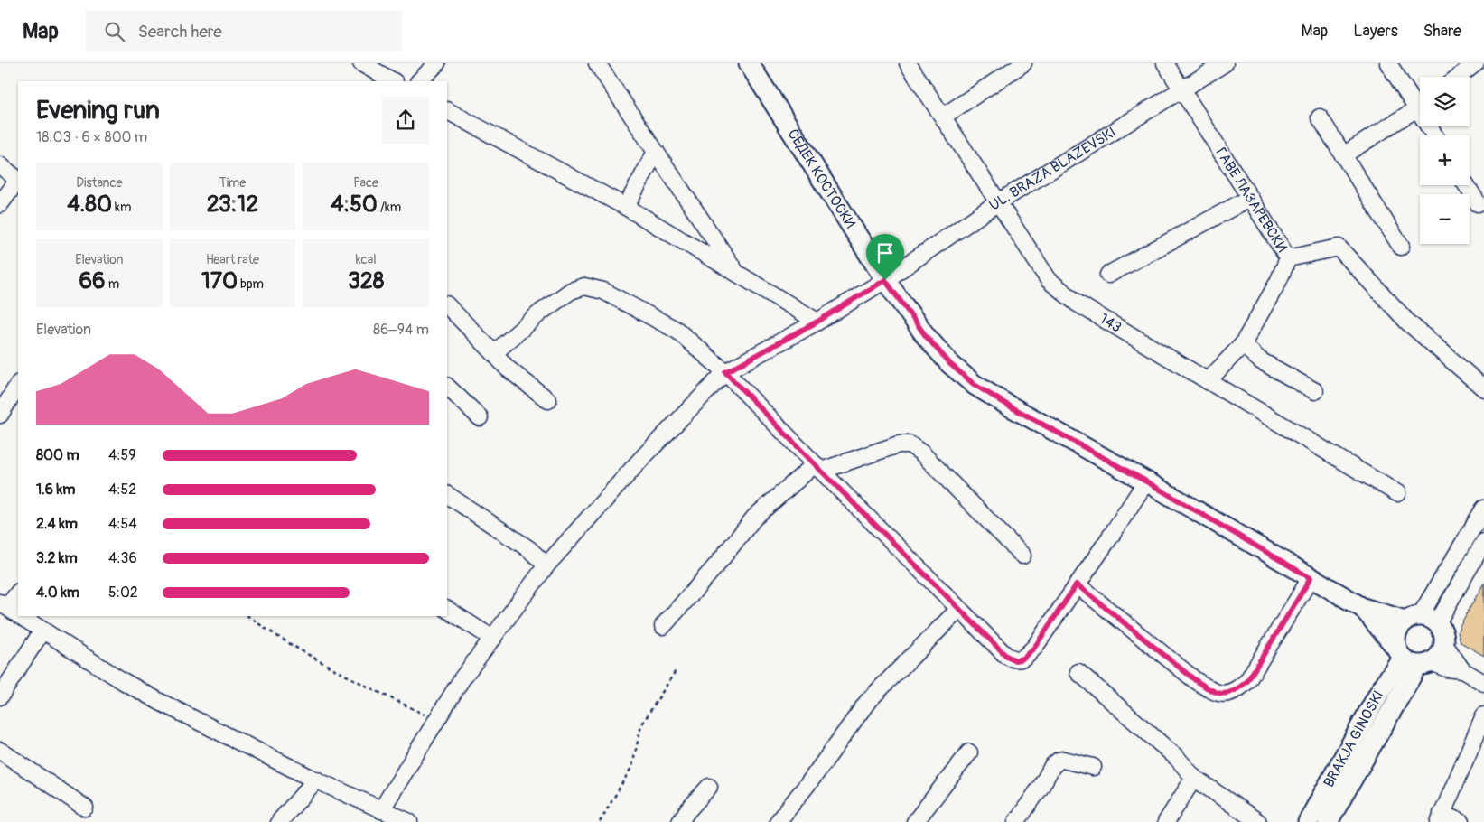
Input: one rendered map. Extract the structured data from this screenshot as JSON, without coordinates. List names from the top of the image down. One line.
{"streets":{"main road":["СЕДЕК КОСТОСКИ","BRAKJA GINOSKI"],"street":["UL. BRAZA BLAZEVSKI","ГАВЕ ЛАЗАРЕВСКИ","143"]},"crossings":[["UL. BRAZA BLAZEVSKI","СЕДЕК КОСТОСКИ"],["UL. BRAZA BLAZEVSKI","ГАВЕ ЛАЗАРЕВСКИ"],["UL. BRAZA BLAZEVSKI","143"],["ГАВЕ ЛАЗАРЕВСКИ","143"]],"page":{"header":"Map","search":"Search here","nav":["Map","Layers","Share"],"map_buttons":["+","−"],"heading":["Evening run","18:03 · 6 × 800 m"],"stats":[["Distance","4.80 km"],["Time","23:12"],["Pace","4:50 /km"],["Elevation","66 m"],["Heart rate","170 bpm"],["kcal","328"]],"chart":["Elevation","86–94 m"],"list":[{"name":"800 m","note":"4:59"},{"name":"1.6 km","note":"4:52"},{"name":"2.4 km","note":"4:54"},{"name":"3.2 km","note":"4:36"},{"name":"4.0 km","note":"5:02"}]}}
